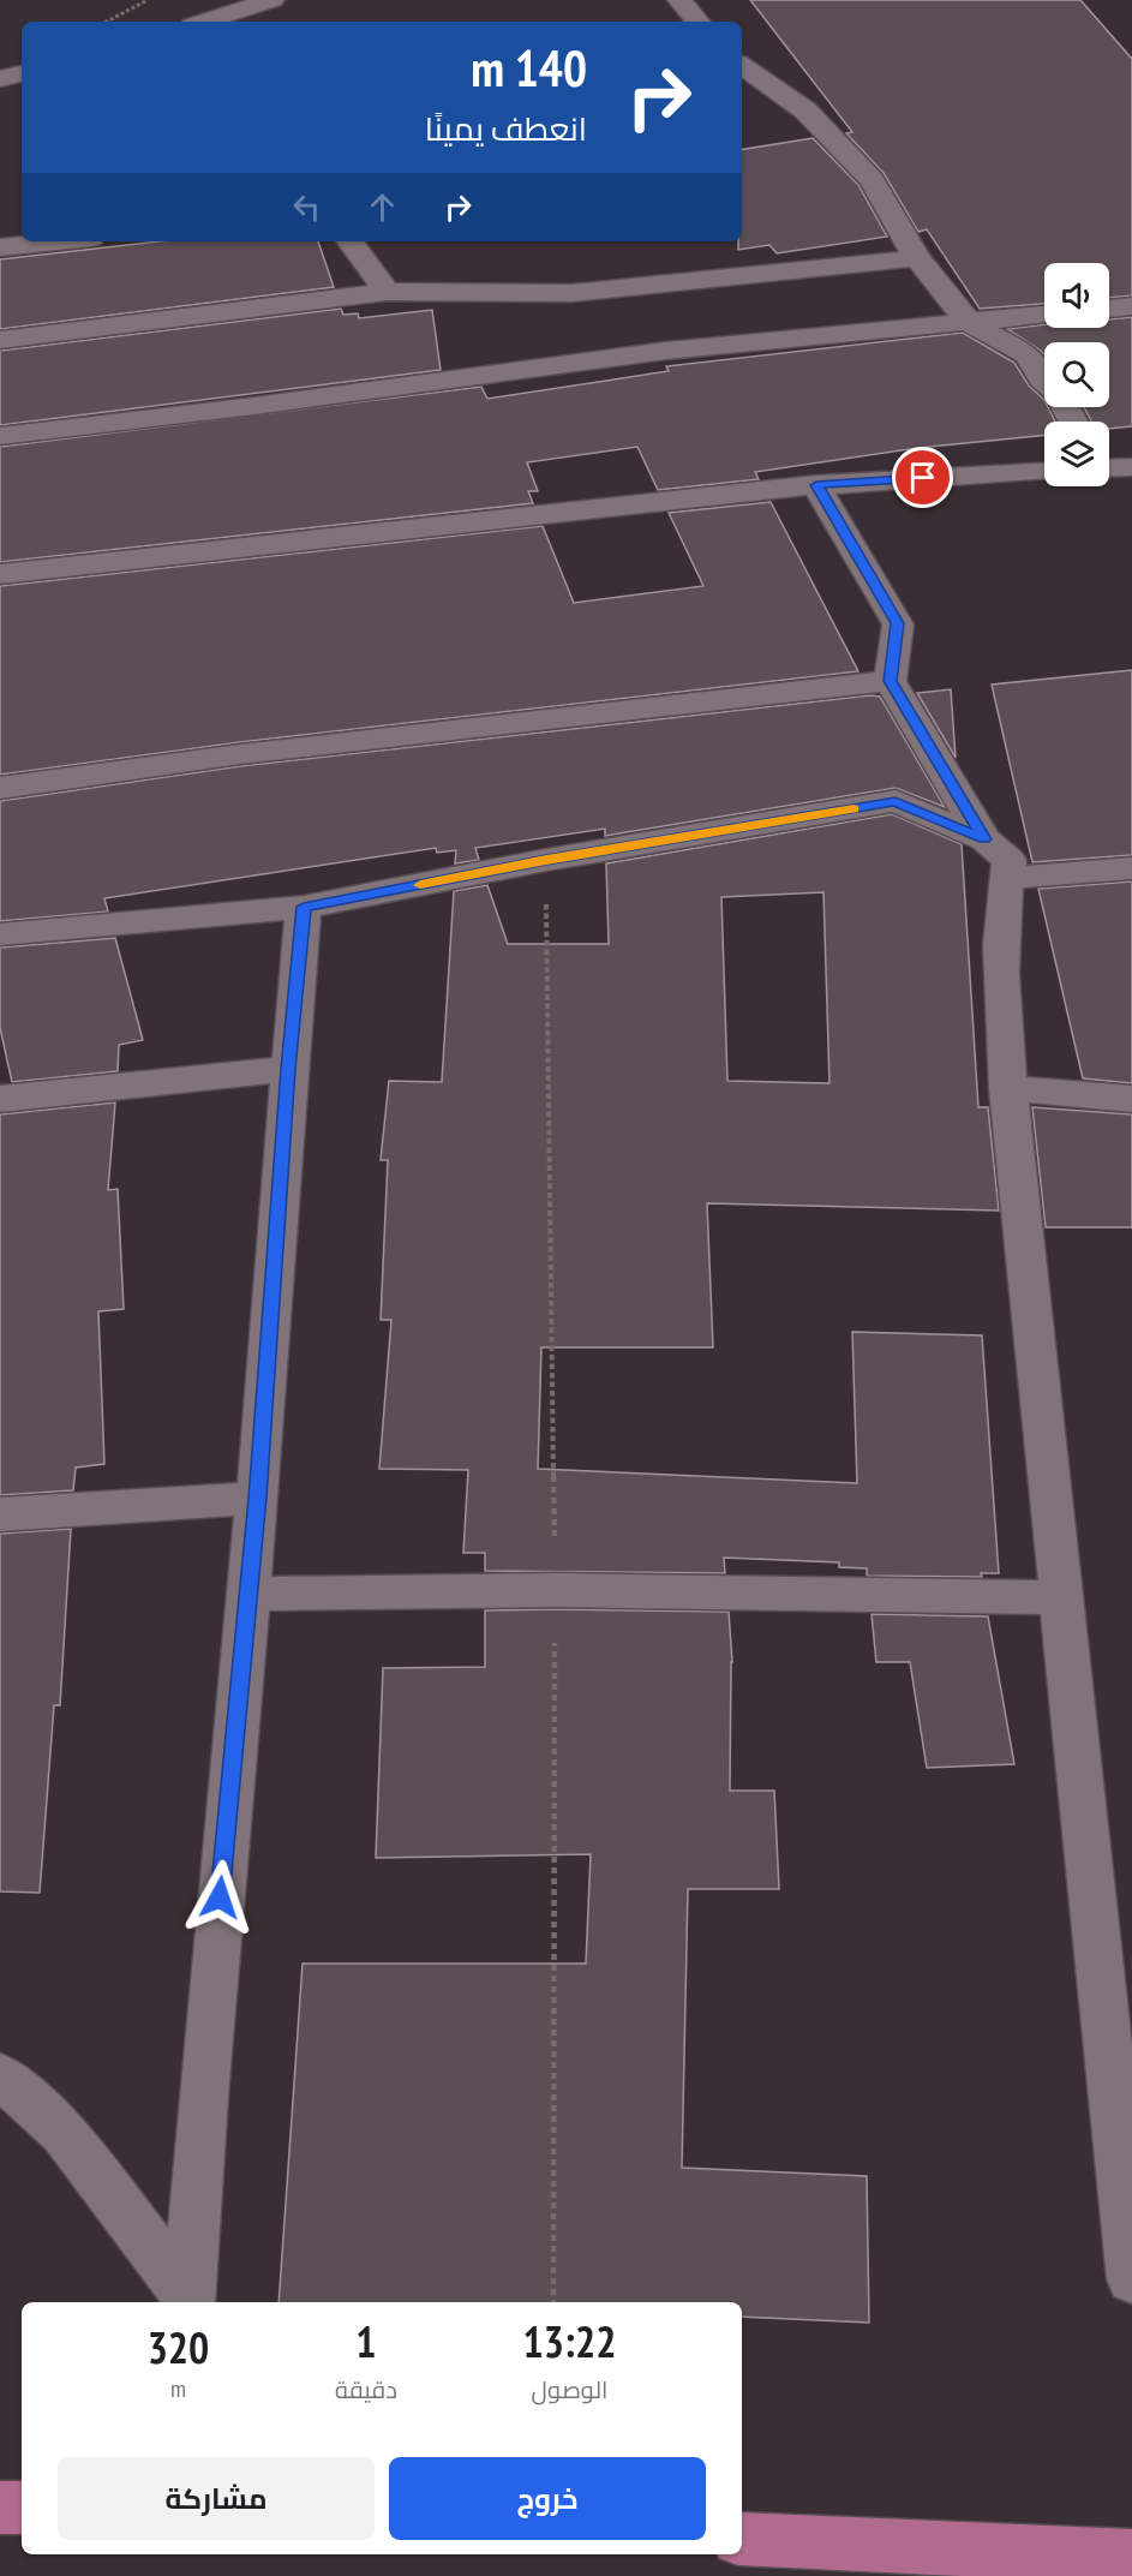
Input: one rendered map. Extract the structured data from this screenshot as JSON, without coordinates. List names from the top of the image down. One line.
{"page":{"turn":["140 m","انعطف يمينًا"],"eta":["13:22","الوصول","1","دقيقة","320","m"],"buttons":["خروج","مشاركة"]}}
